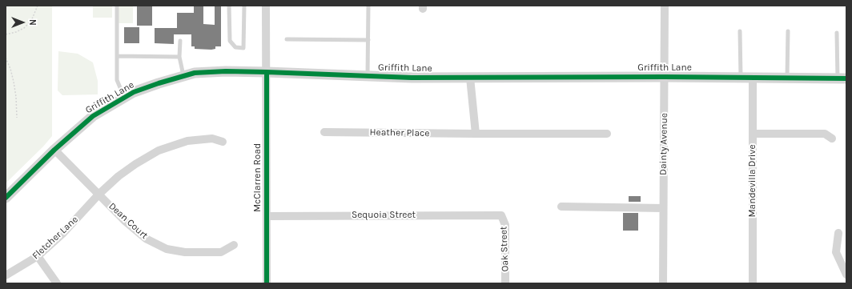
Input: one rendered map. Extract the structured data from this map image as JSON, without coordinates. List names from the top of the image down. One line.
{"streets":{"street":["Griffith Lane","Heather Place","Dainty Avenue","McClarren Road","Mandevilla Drive","Sequoia Street","Dean Court","Fletcher Lane","Oak Street"]},"crossings":[["Griffith Lane","Dainty Avenue"],["Griffith Lane","McClarren Road"],["Griffith Lane","Mandevilla Drive"],["Griffith Lane","Dean Court"],["McClarren Road","Sequoia Street"],["Sequoia Street","Oak Street"],["Dean Court","Fletcher Lane"]],"north":"right"}
